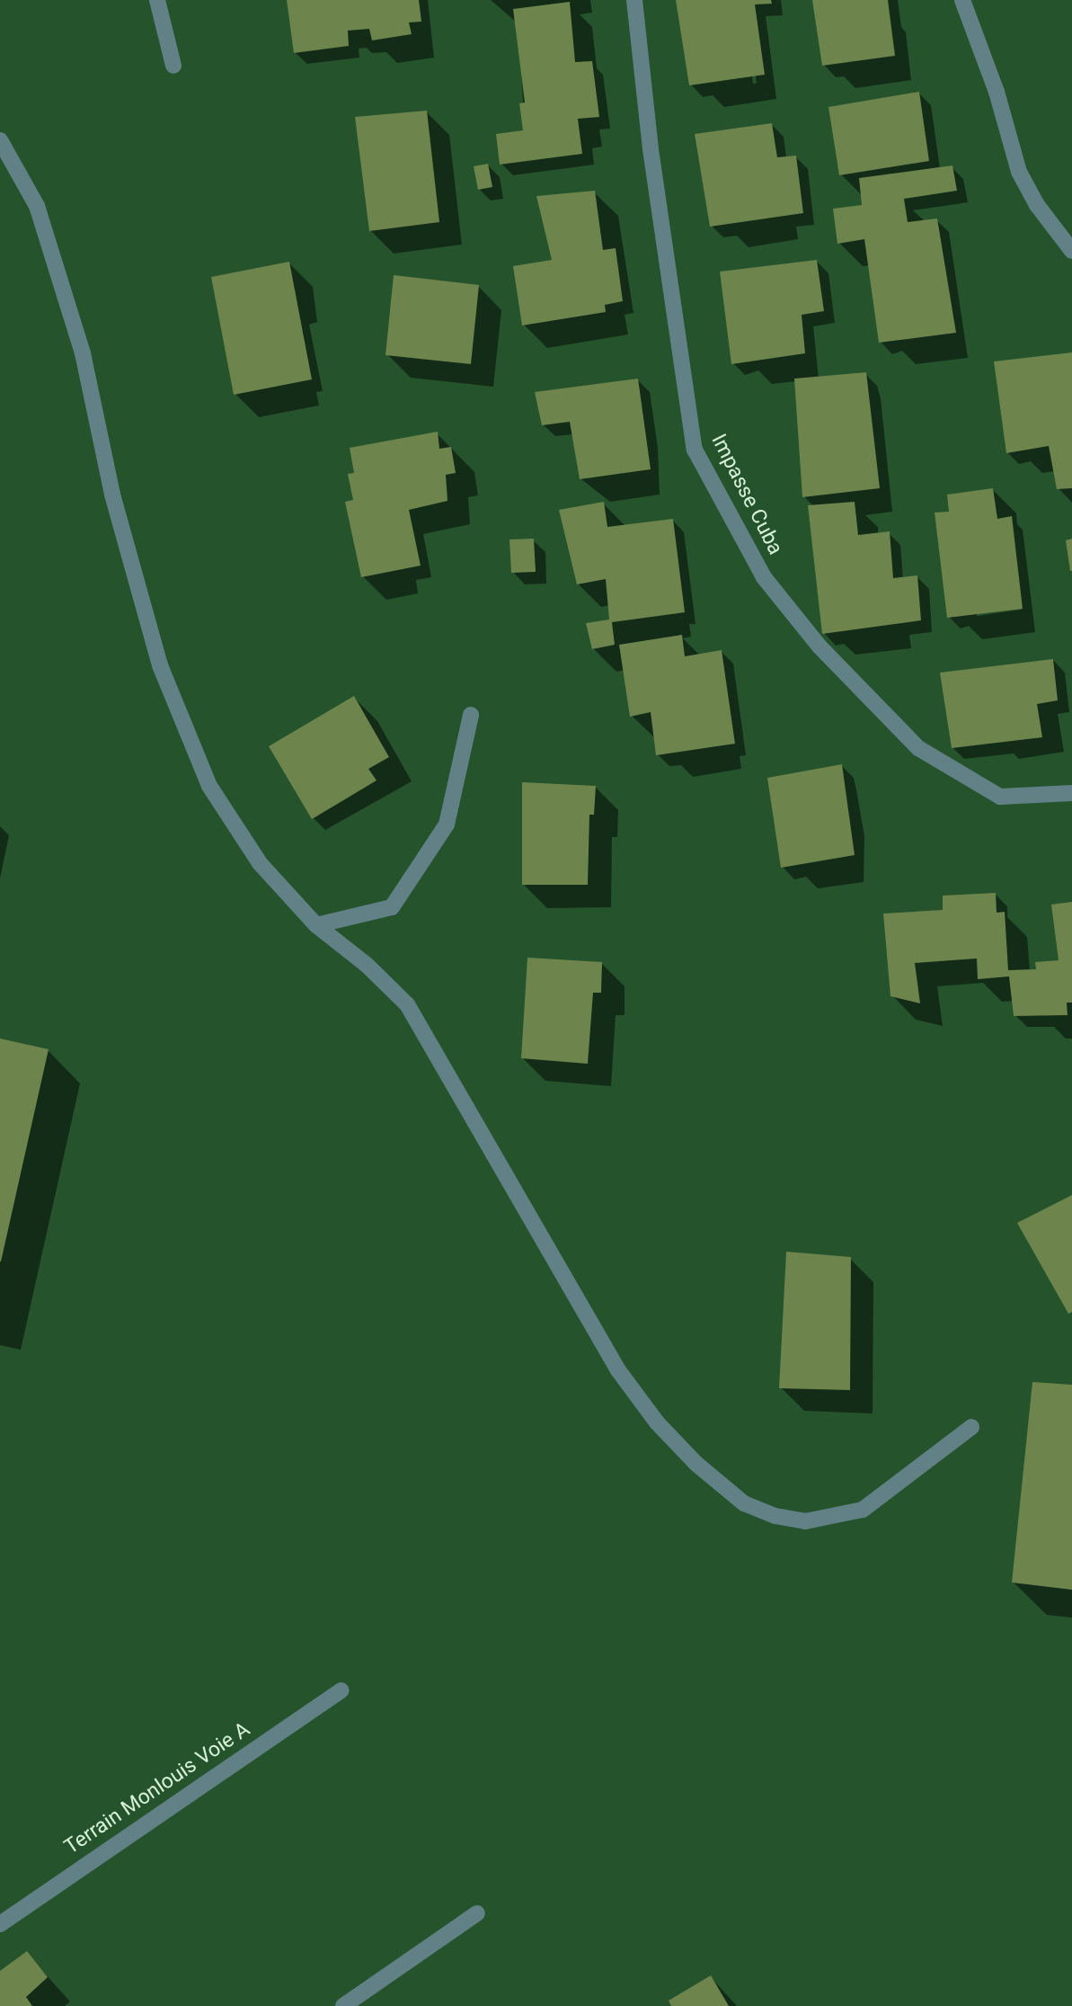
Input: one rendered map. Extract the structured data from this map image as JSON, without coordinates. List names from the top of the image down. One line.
{"streets":{"street":["Impasse Cuba","Terrain Monlouis Voie A"]}}
